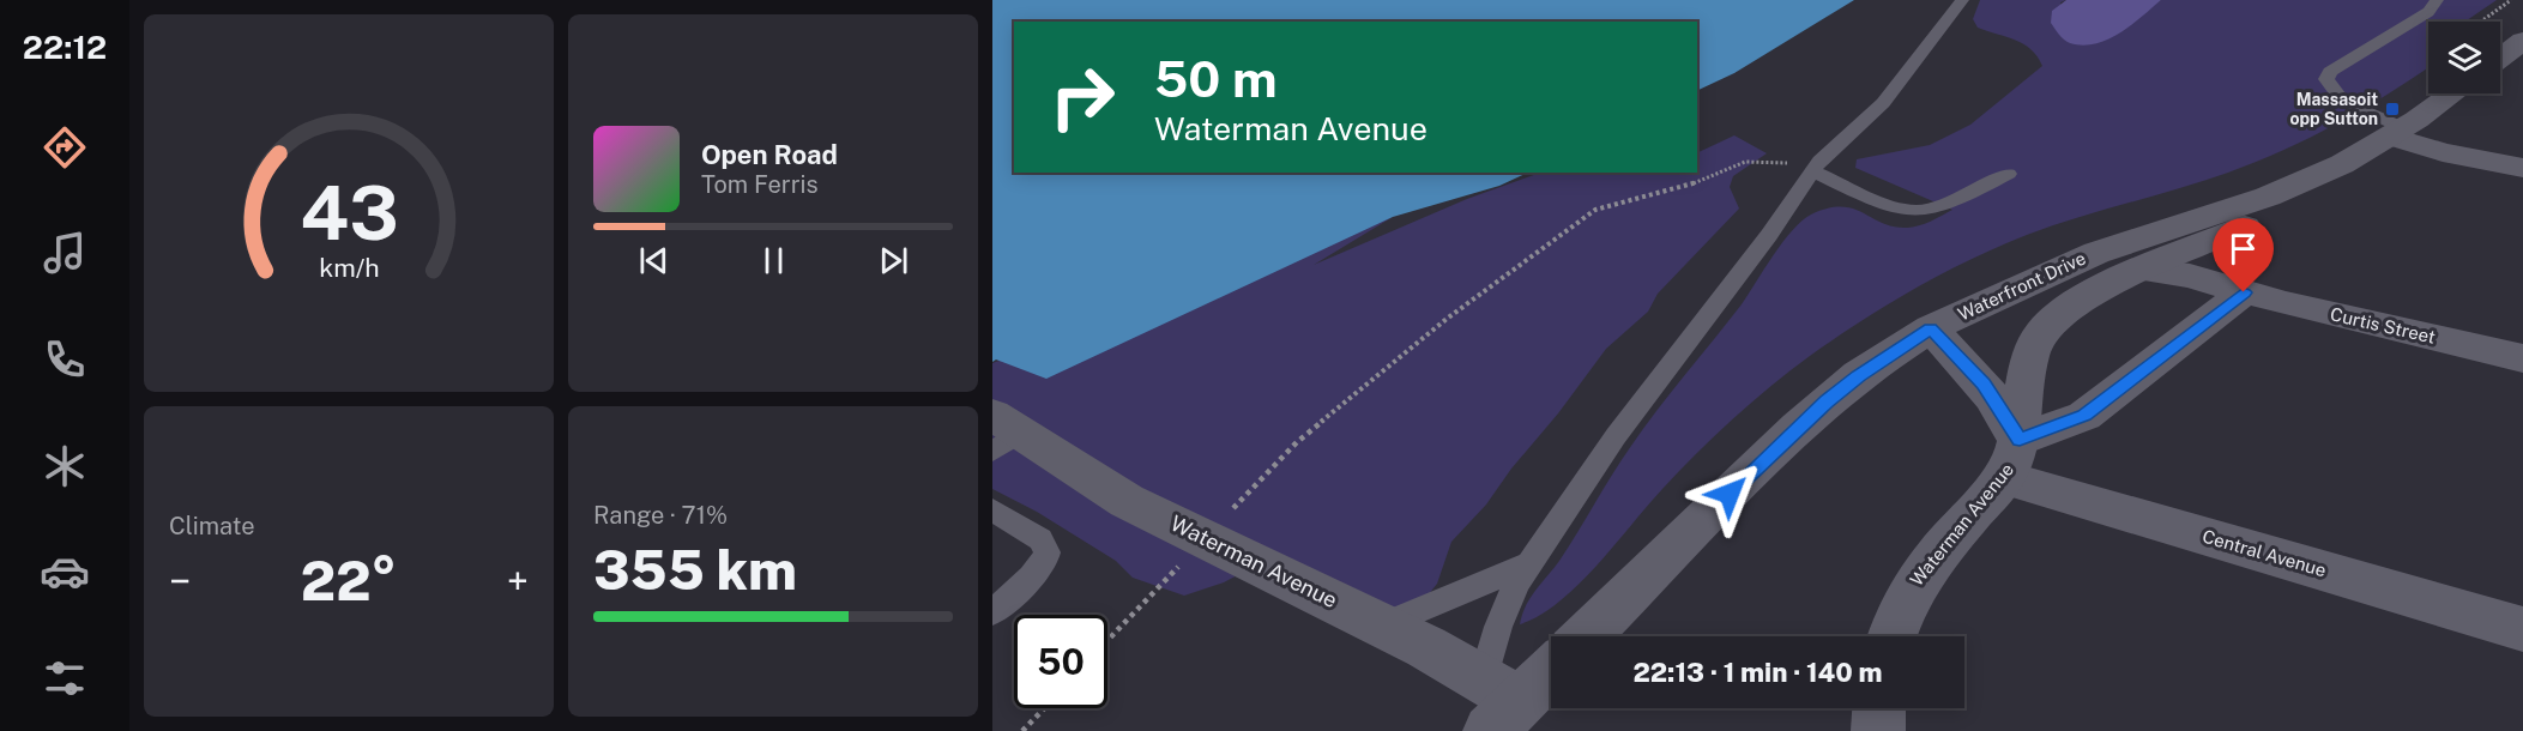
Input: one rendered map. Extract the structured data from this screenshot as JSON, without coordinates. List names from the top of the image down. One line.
{"streets":{"main road":["Waterfront Drive","Curtis Street","Waterman Avenue","Central Avenue"]},"crossings":[["Waterfront Drive","Waterman Avenue"],["Curtis Street","Waterman Avenue"],["Waterman Avenue","Central Avenue"]],"places":{"transit":["Massasoit opp Sutton"]},"page":{"tabs":"22:12","turn":["50 m","Waterman Avenue"],"song":["Open Road","Tom Ferris"],"tile":["Climate",["Range · 71%","355 km"]],"heat":["−","22°","+"],"limit":"50","trip":"22:13 · 1 min · 140 m","gauge":["43","km/h"]}}
